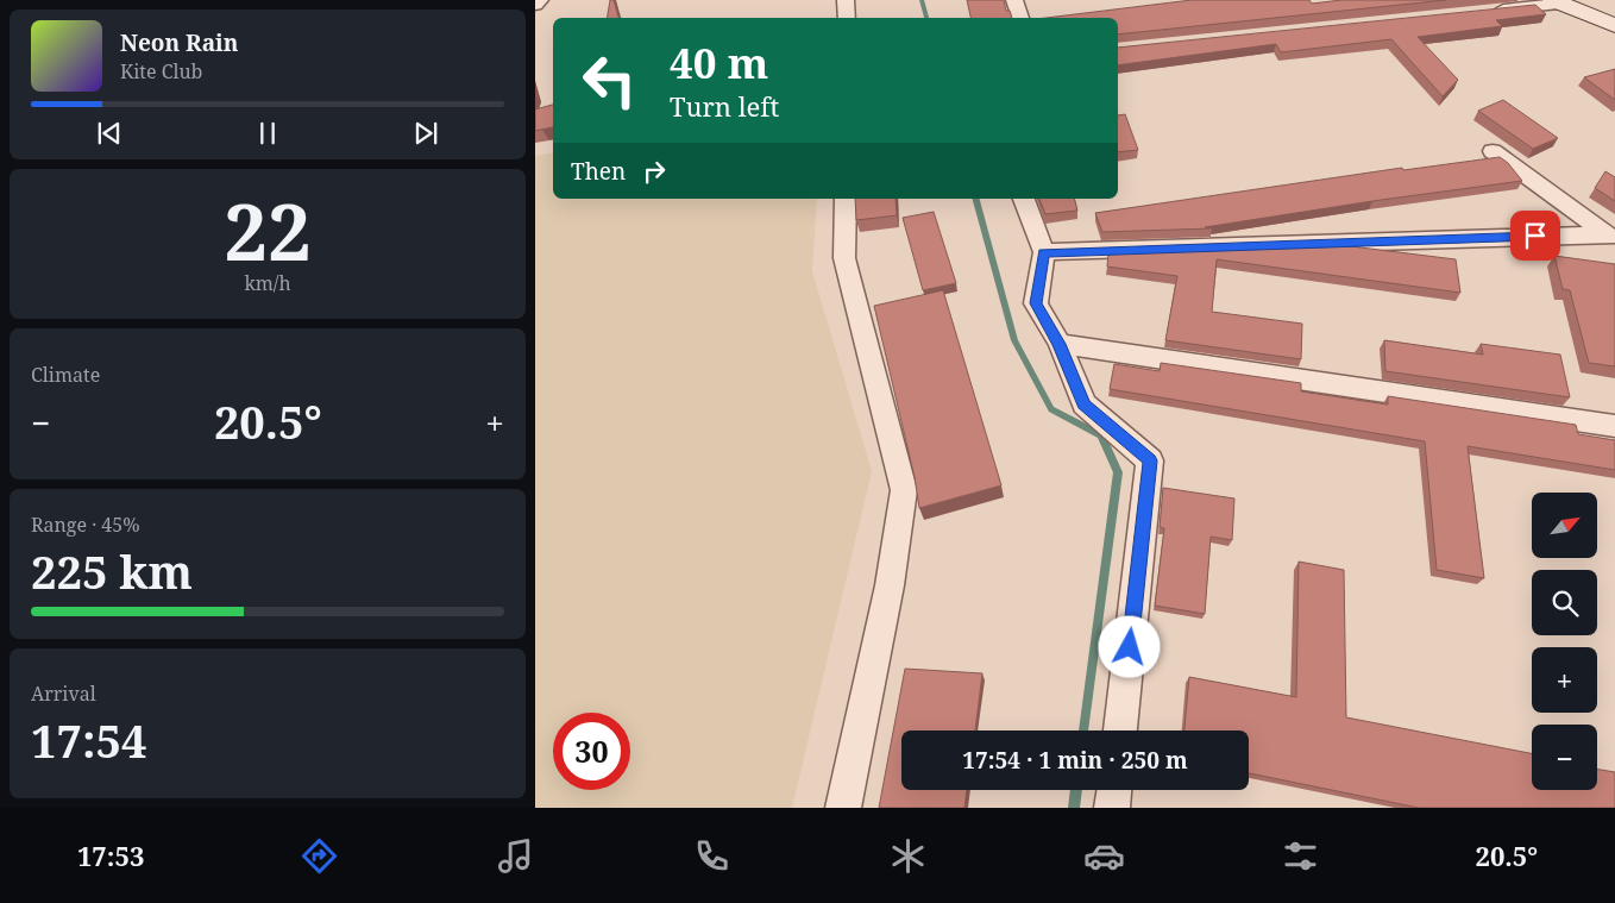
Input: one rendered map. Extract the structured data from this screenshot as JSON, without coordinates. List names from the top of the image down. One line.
{"north":"top right","page":{"turn":["40 m","Turn left"],"song":["Neon Rain","Kite Club"],"then":"Then","tile":[["22","km/h"],"Climate",["Range · 45%","225 km"],["Arrival","17:54"]],"heat":["−","20.5°","+"],"map_buttons":["+","−"],"limit":"30","trip":"17:54 · 1 min · 250 m","tabs":["17:53","20.5°"]}}
